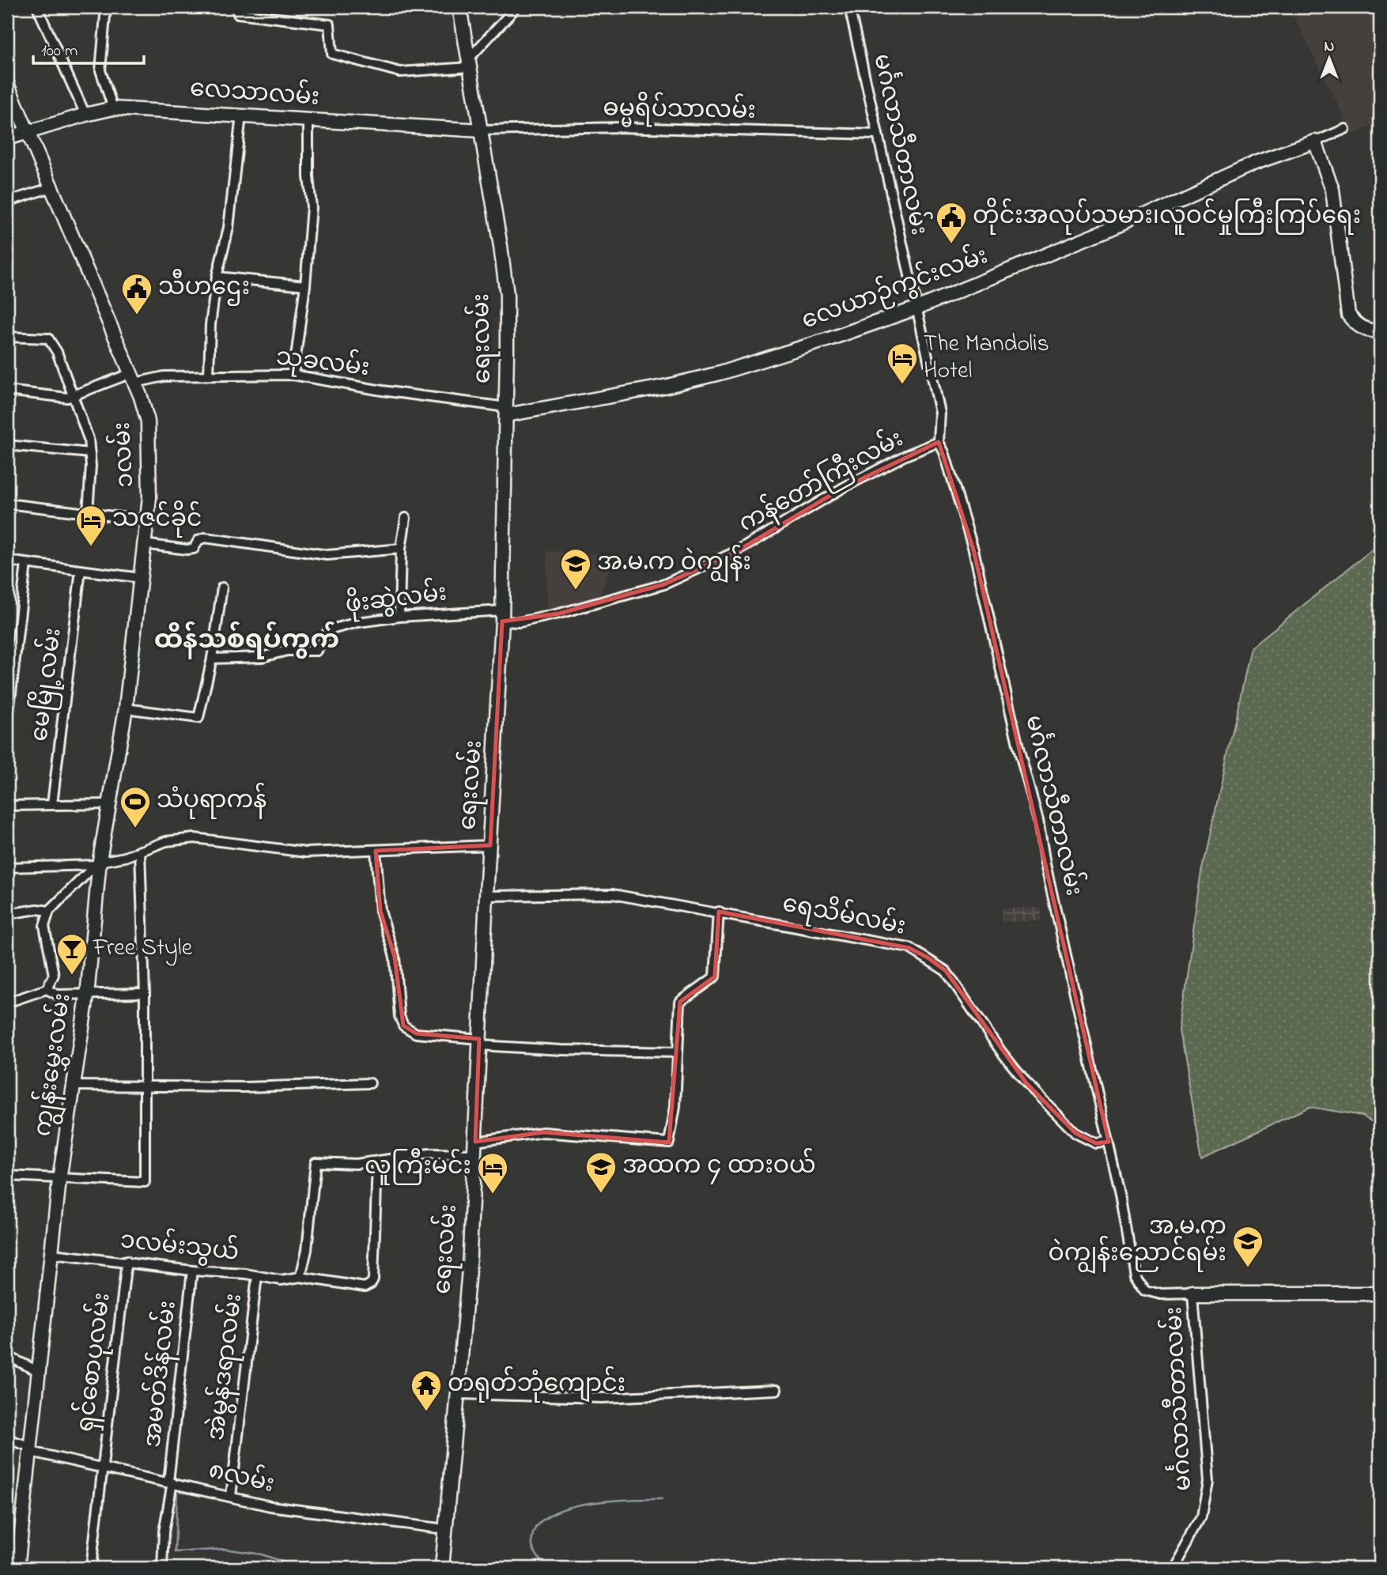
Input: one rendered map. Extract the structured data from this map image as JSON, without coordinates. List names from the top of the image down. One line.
{"streets":{"street":["လေသာလမ်း","ဓမ္မရိပ်သာလမ်း","မင်္ဂလာသီတာလမ်း","လေယာဉ်ကွင်းလမ်း","ရေးလမ်း","သုခလမ်း","၁လမ်း","ကန်တော်ကြီးလမ်း","ဖိုးဆွဲလမ်း","မေမြို့လမ်း","ရေသိမ်လမ်း","ကျွန်းမွှေးလမ်း","၁လမ်းသွယ်","ရှင်စောပုလမ်း","အဲမွန်ဒရာလမ်း","အမတ်ဒိန်လမ်း","၈လမ်း"]},"crossings":[["လေသာလမ်း","ဓမ္မရိပ်သာလမ်း"],["လေသာလမ်း","ရေးလမ်း"],["လေသာလမ်း","၁လမ်း"],["ဓမ္မရိပ်သာလမ်း","မင်္ဂလာသီတာလမ်း"],["ဓမ္မရိပ်သာလမ်း","ရေးလမ်း"],["မင်္ဂလာသီတာလမ်း","လေယာဉ်ကွင်းလမ်း"],["မင်္ဂလာသီတာလမ်း","ကန်တော်ကြီးလမ်း"],["မင်္ဂလာသီတာလမ်း","ရေသိမ်လမ်း"],["လေယာဉ်ကွင်းလမ်း","ရေးလမ်း"],["လေယာဉ်ကွင်းလမ်း","သုခလမ်း"],["ရေးလမ်း","သုခလမ်း"],["ရေးလမ်း","ကန်တော်ကြီးလမ်း"],["ရေးလမ်း","ဖိုးဆွဲလမ်း"],["ရေးလမ်း","ရေသိမ်လမ်း"],["ရေးလမ်း","၈လမ်း"],["သုခလမ်း","၁လမ်း"],["၁လမ်း","ကျွန်းမွှေးလမ်း"],["ကန်တော်ကြီးလမ်း","ဖိုးဆွဲလမ်း"],["ကျွန်းမွှေးလမ်း","၁လမ်းသွယ်"],["ကျွန်းမွှေးလမ်း","၈လမ်း"],["၁လမ်းသွယ်","ရှင်စောပုလမ်း"],["၁လမ်းသွယ်","အဲမွန်ဒရာလမ်း"],["၁လမ်းသွယ်","အမတ်ဒိန်လမ်း"],["ရှင်စောပုလမ်း","၈လမ်း"],["အဲမွန်ဒရာလမ်း","၈လမ်း"],["အမတ်ဒိန်လမ်း","၈လမ်း"]],"districts":["ထိန်သစ်ရပ်ကွက်"],"places":{"public building":["တိုင်းအလုပ်သမား၊လူဝင်မှုကြီးကြပ်ရေး","သီဟဌေး"],"hotel":["The Mandolis Hotel","သဇင်ခိုင်","လူကြီးမင်း"],"school or university":["အ.မ.က ဝဲကျွန်း","အထက ၄ ထားဝယ်","အ.မ.က ဝဲကျွန်းညောင်ရမ်း"],"sports":["သံပုရာကန်"],"bar":["Free Style"],"temple":["တရုတ်ဘုံကျောင်း"]},"scale_bar":"100 m","north":"top"}
